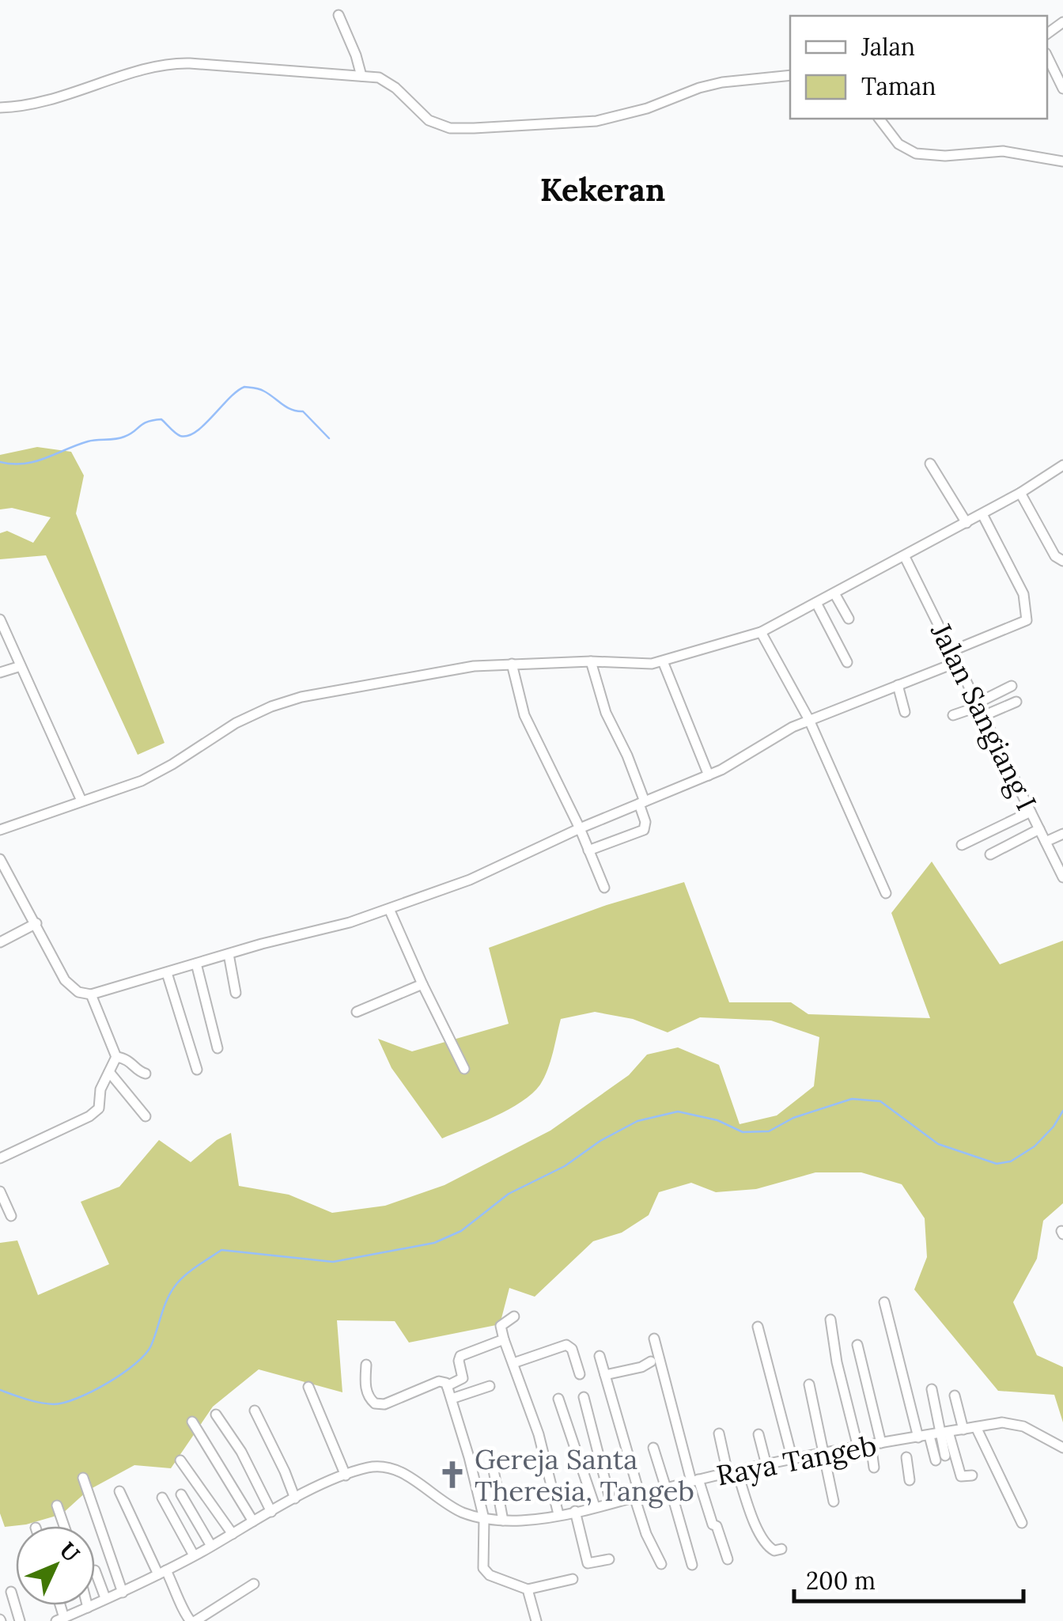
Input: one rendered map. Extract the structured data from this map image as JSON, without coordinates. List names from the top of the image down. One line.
{"streets":{"street":["Jalan Sangiang I","Raya Tangeb"]},"districts":["Kekeran"],"places":{"church":["Gereja Santa Theresia, Tangeb"]},"legend":["Jalan","Taman"],"scale_bar":"200 m","north":"top right"}
